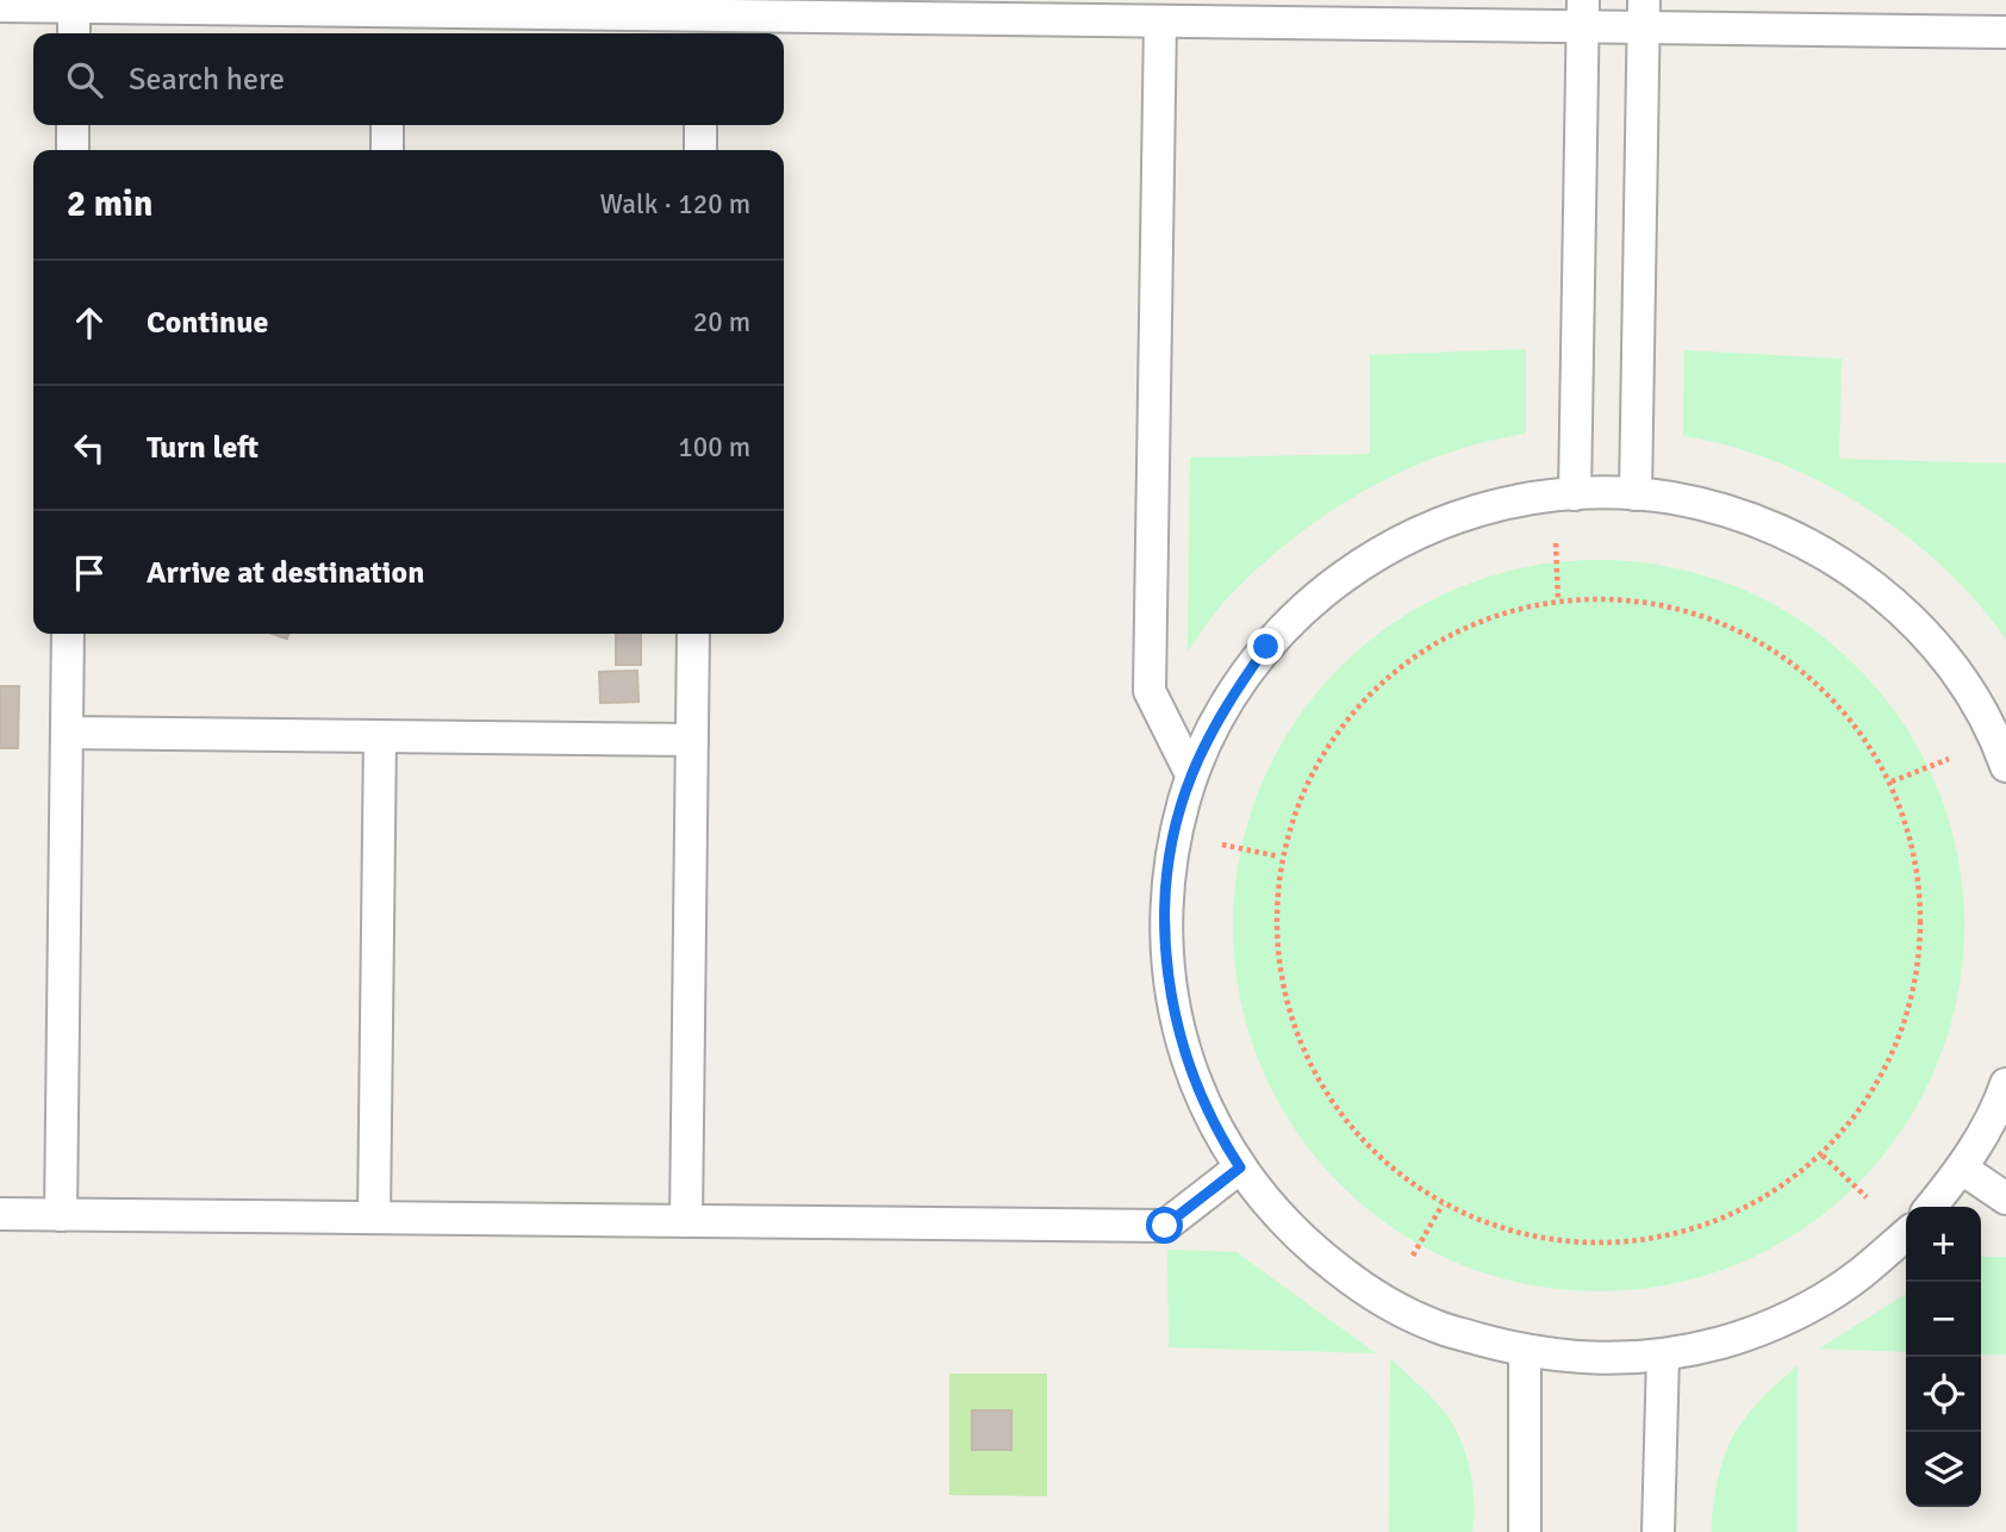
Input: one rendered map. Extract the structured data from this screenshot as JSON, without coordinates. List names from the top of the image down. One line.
{"page":{"search":"Search here","heading":["2 min","Walk · 120 m"],"list":[["Continue","20 m"],["Turn left","100 m"],"Arrive at destination"],"map_buttons":["+","−"]}}
